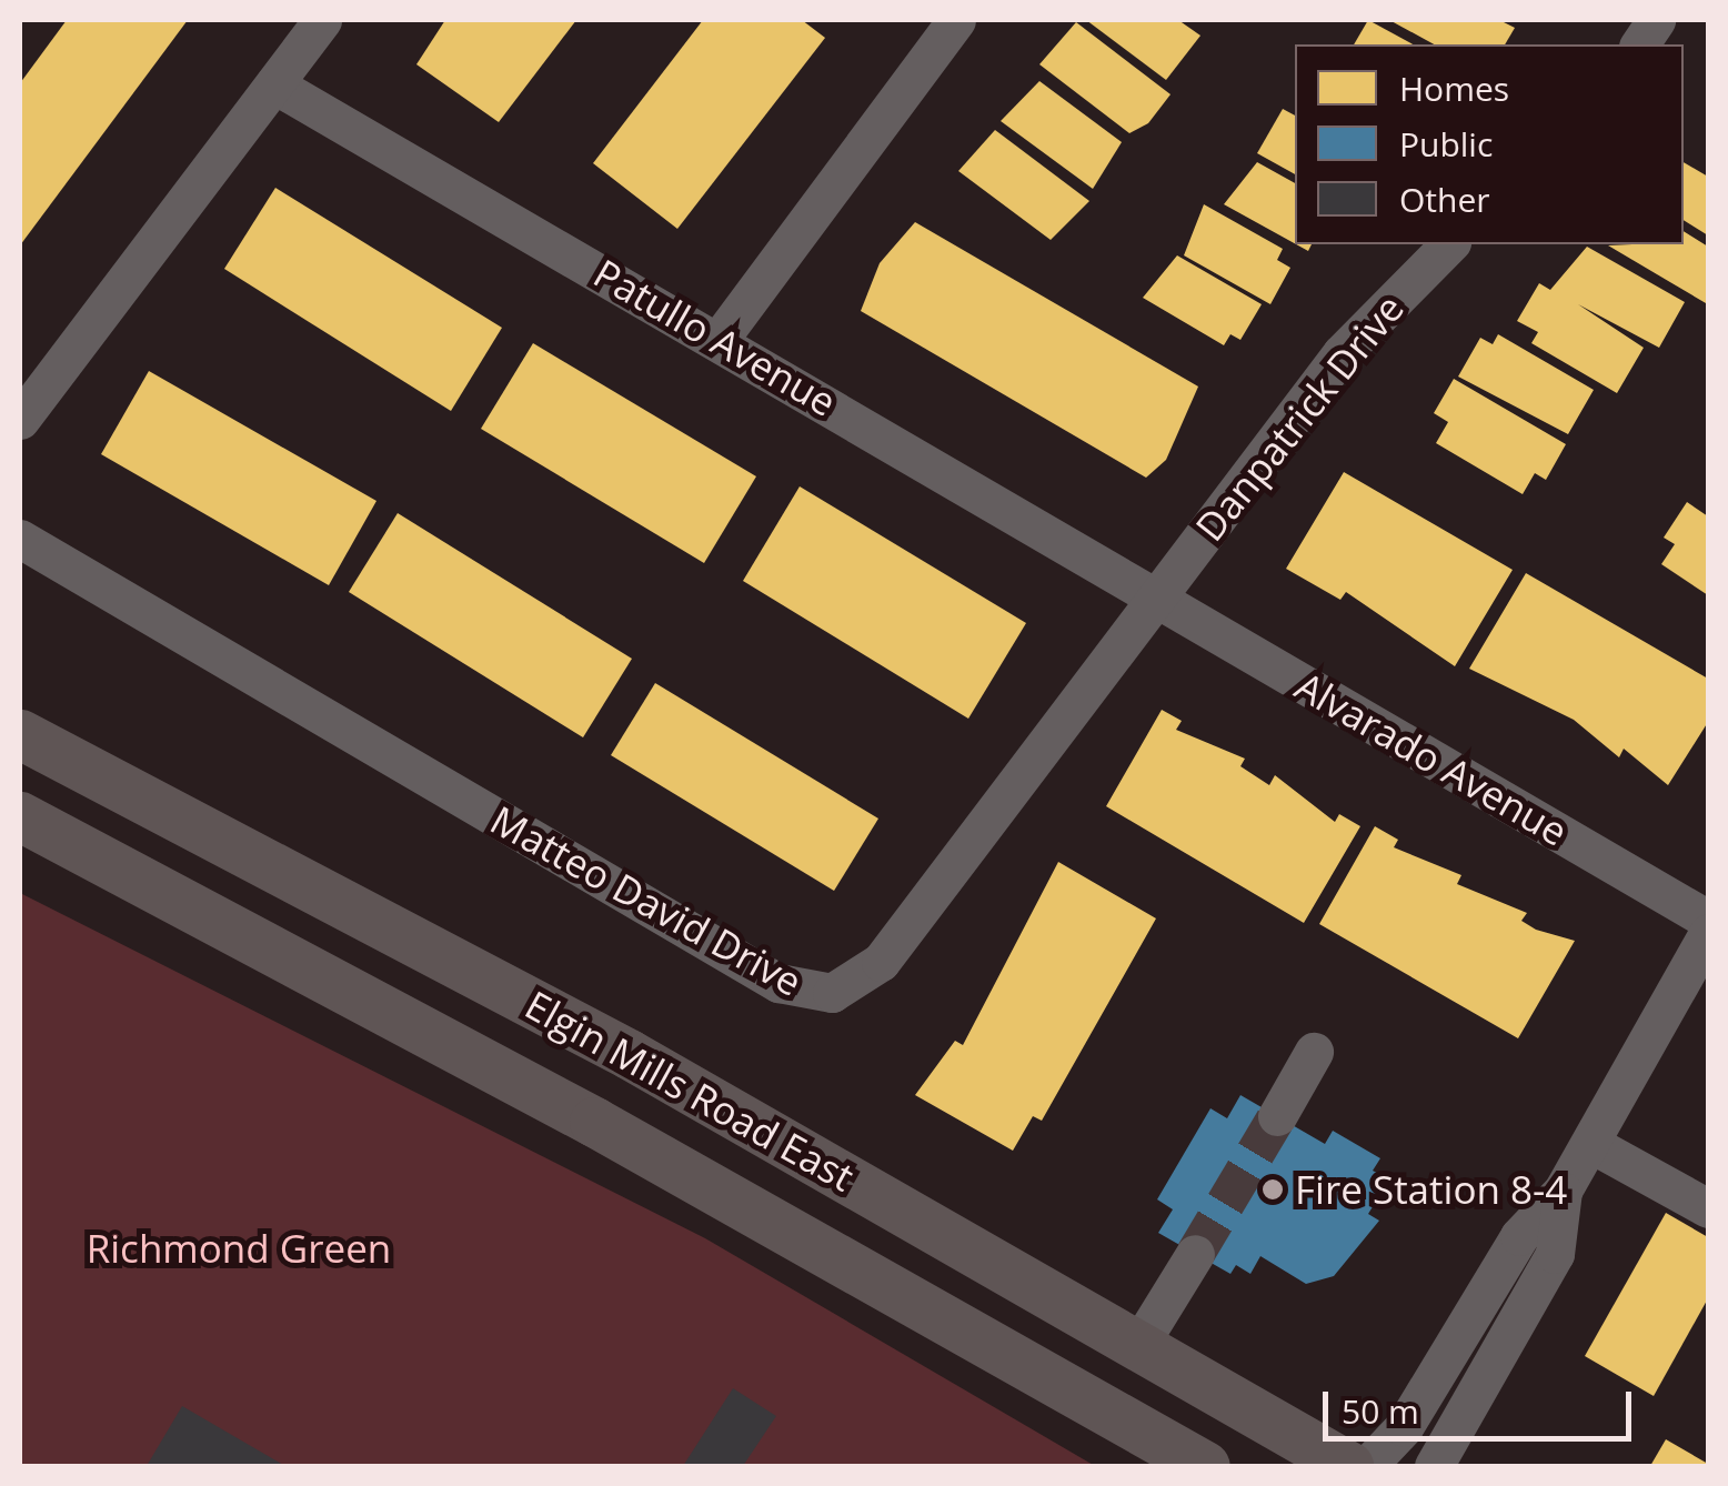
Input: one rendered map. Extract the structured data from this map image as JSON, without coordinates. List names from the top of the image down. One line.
{"streets":{"main road":["Elgin Mills Road East"],"street":["Patullo Avenue","Danpatrick Drive","Alvarado Avenue","Matteo David Drive"]},"crossings":[["Patullo Avenue","Danpatrick Drive"],["Patullo Avenue","Alvarado Avenue"],["Patullo Avenue","Matteo David Drive"],["Danpatrick Drive","Alvarado Avenue"],["Danpatrick Drive","Matteo David Drive"],["Alvarado Avenue","Matteo David Drive"]],"parks":["Richmond Green"],"places":["Fire Station 8-4"],"legend":["Homes","Public","Other"],"scale_bar":"50 m"}
